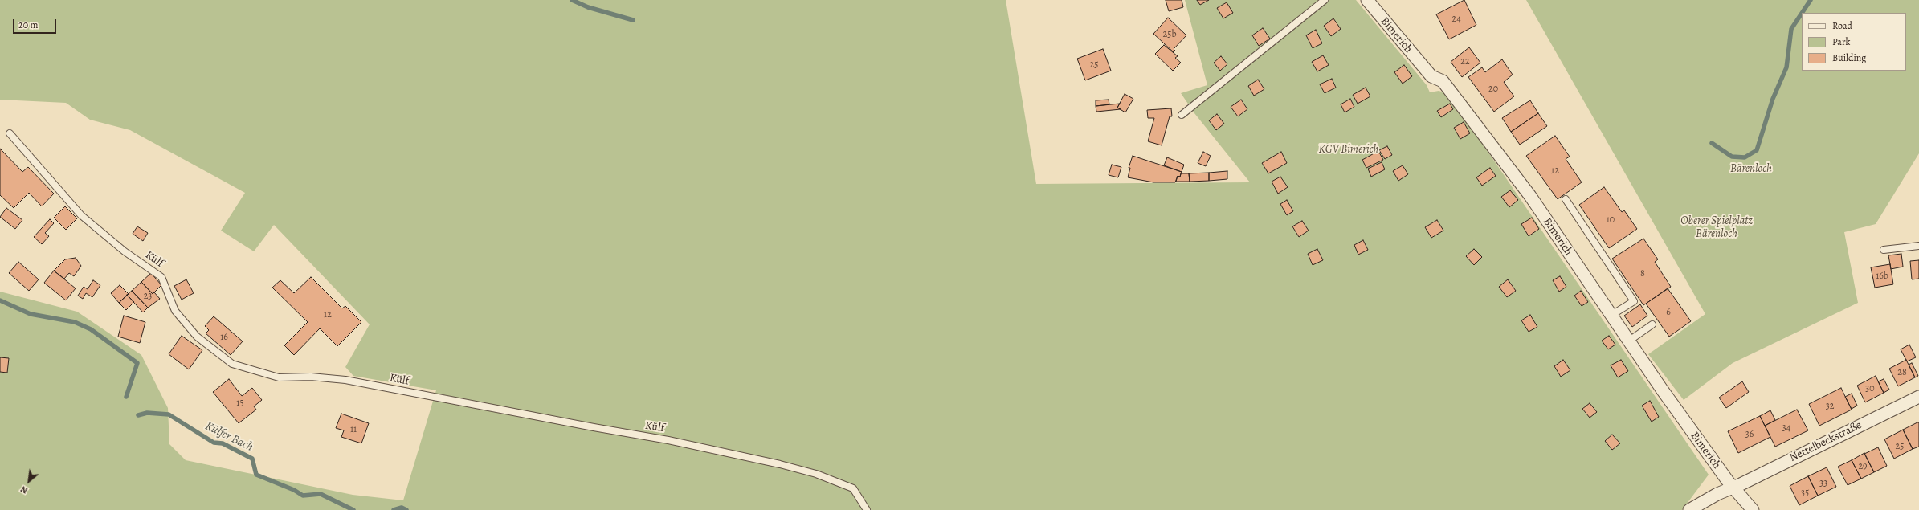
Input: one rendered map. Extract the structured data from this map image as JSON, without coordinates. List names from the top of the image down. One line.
{"streets":{"street":["Bimerich","Nettelbeckstraße"],"lane":["Külf"]},"crossings":[["Bimerich","Nettelbeckstraße"]],"water":["Külfer Bach"],"parks":["KGV Bimerich","Bärenloch","Oberer Spielplatz Bärenloch"],"house_numbers":["24","25b","22","25","20","12","10","8","16b","23","6","12","16","28","30","15","32","34","11","36","25","29","33","35"],"legend":["Road","Park","Building"],"scale_bar":"20 m","north":"bottom left"}
